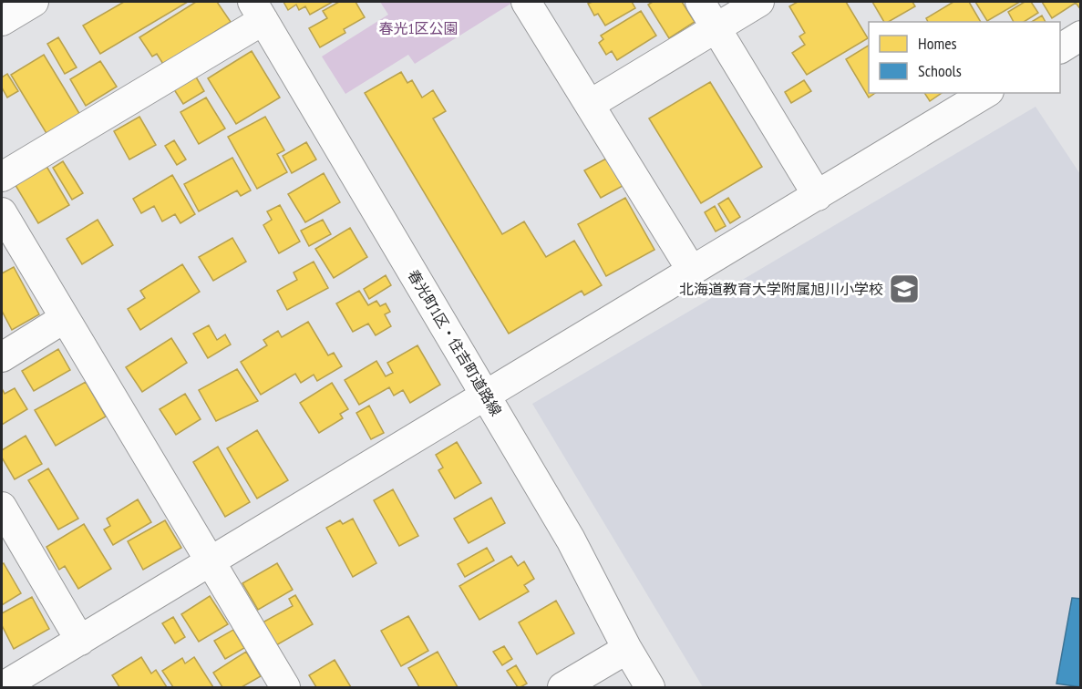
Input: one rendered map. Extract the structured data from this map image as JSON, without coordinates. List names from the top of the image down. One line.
{"streets":{"street":["春光町1区・住吉町道路線"]},"parks":["春光1区公園"],"places":{"school or university":["北海道教育大学附属旭川小学校"]},"legend":["Homes","Schools"]}
